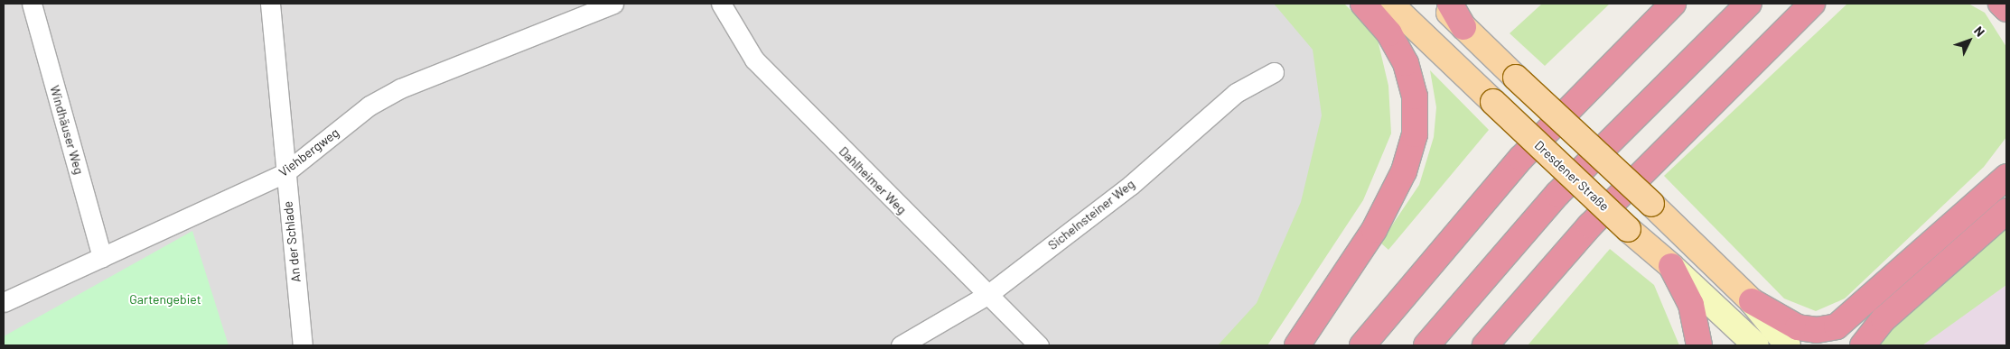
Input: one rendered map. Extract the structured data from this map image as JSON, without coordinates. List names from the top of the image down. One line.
{"streets":{"main road":["Dresdener Straße"],"street":["Windhäuser Weg","Viehbergweg","Dahlheimer Weg","Sichelnsteiner Weg","An der Schlade"]},"crossings":[["Windhäuser Weg","Viehbergweg"],["Viehbergweg","An der Schlade"],["Dahlheimer Weg","Sichelnsteiner Weg"]],"parks":["Gartengebiet"],"north":"top right"}
